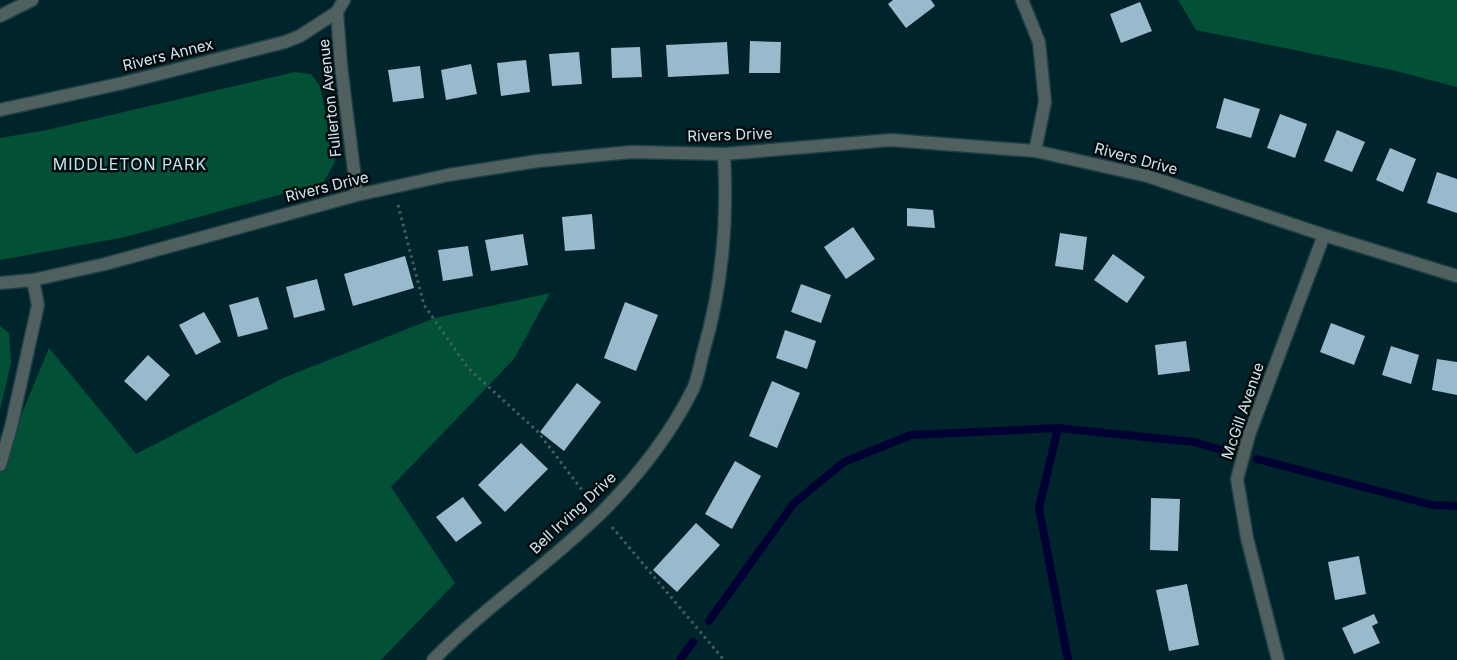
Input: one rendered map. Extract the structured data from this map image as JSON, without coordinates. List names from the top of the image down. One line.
{"streets":{"street":["Rivers Annex","Fullerton Avenue","Rivers Drive","McGill Avenue","Bell Irving Drive"]},"crossings":[["Rivers Annex","Fullerton Avenue"],["Fullerton Avenue","Rivers Drive"],["Rivers Drive","McGill Avenue"],["Rivers Drive","Bell Irving Drive"]],"districts":["MIDDLETON PARK"]}
